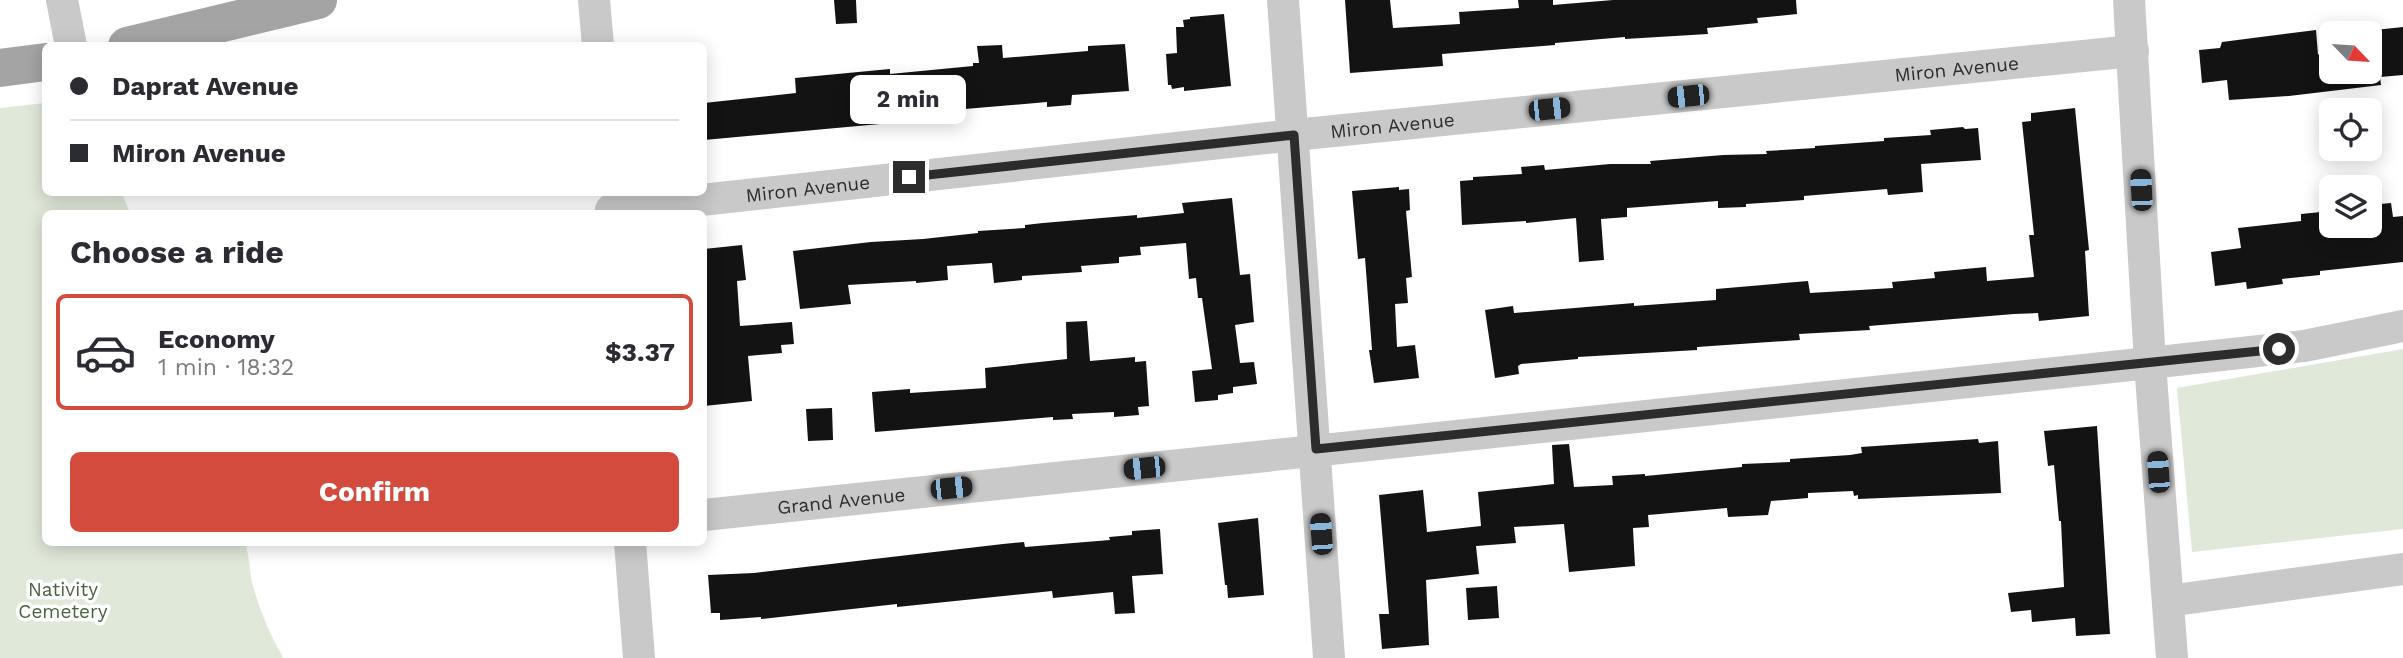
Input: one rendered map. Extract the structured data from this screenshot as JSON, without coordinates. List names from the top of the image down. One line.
{"streets":{"street":["Miron Avenue","Grand Avenue"]},"parks":["Nativity Cemetery"],"north":"bottom right","page":{"banner":["Daprat Avenue","Miron Avenue"],"bubble":"2 min","heading":"Choose a ride","list":[{"name":"Economy","note":"1 min · 18:32","value":"$3.37"}],"buttons":"Confirm"}}
